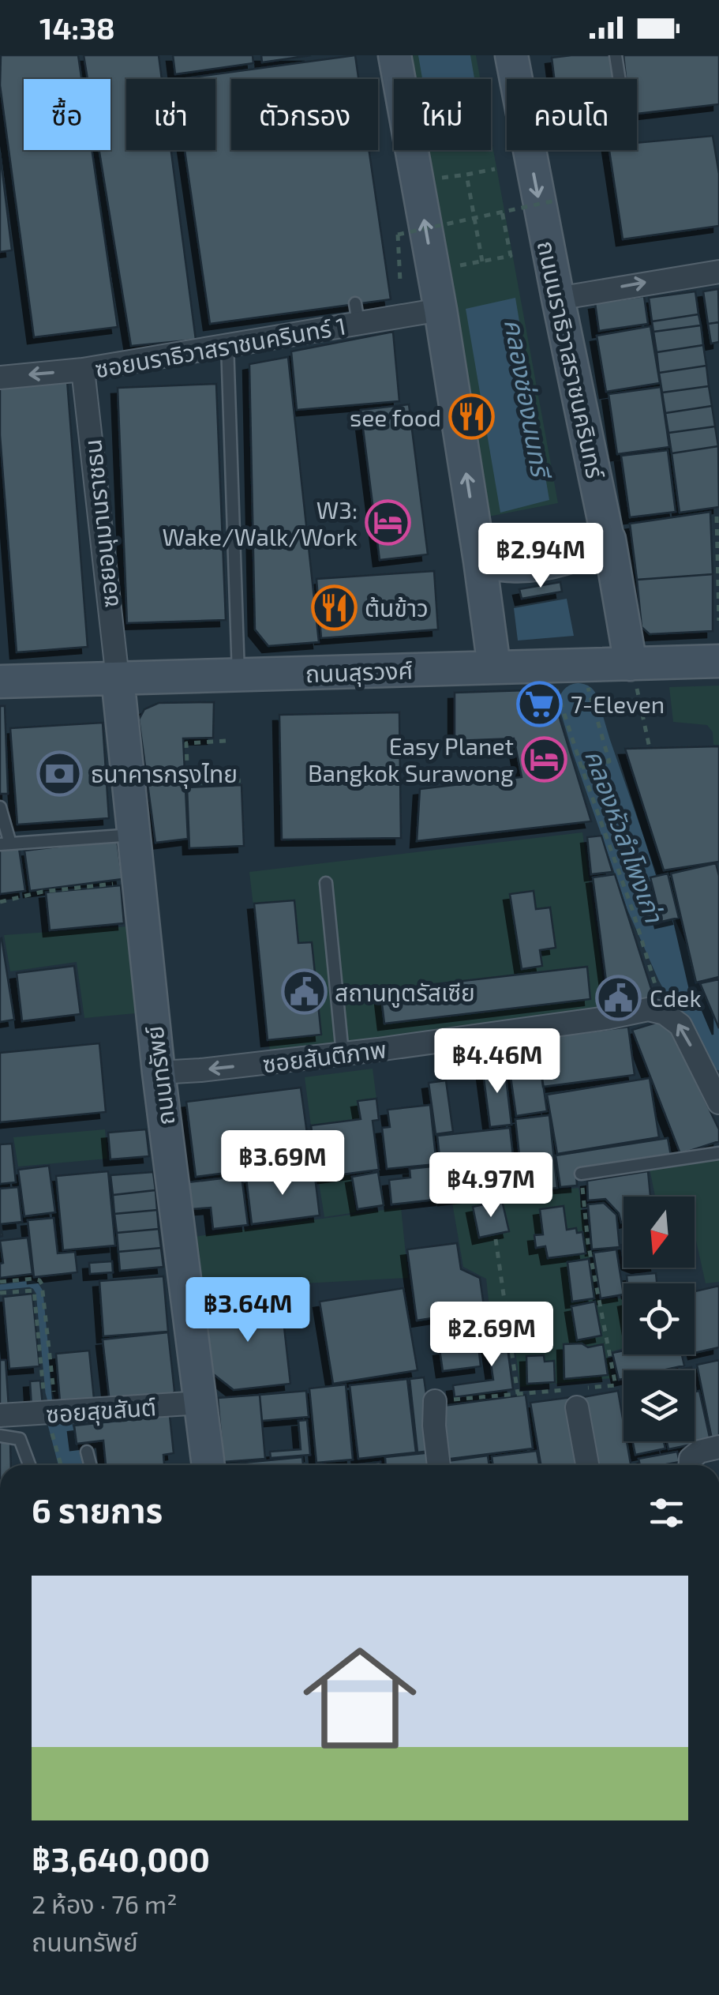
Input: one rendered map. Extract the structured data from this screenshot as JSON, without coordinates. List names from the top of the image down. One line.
{"streets":{"main road":["ถนนนราธิวาสราชนครินทร์","ถนนสุรวงศ์","ถนนทรัพย์"],"street":["ซอยนราธิวาสราชนครินทร์ 1","ซอยอนุมานราชธน","ซอยสันติภาพ","ซอยสุขสันต์"]},"crossings":[["ซอยนราธิวาสราชนครินทร์ 1","ซอยอนุมานราชธน"],["ถนนนราธิวาสราชนครินทร์","ถนนสุรวงศ์"],["ซอยอนุมานราชธน","ถนนสุรวงศ์"],["ซอยอนุมานราชธน","ถนนทรัพย์"],["ถนนสุรวงศ์","ถนนทรัพย์"],["ซอยสันติภาพ","ถนนทรัพย์"],["ถนนทรัพย์","ซอยสุขสันต์"]],"one_way":["ซอยสันติภาพ"],"water":["คลองช่องนนทรี","คลองหัวลำโพงเก่า"],"places":{"restaurant":["see food","ต้นข้าว"],"hotel":["W3: Wake/Walk/Work","Easy Planet Bangkok Surawong"],"supermarket":["7-Eleven"],"bank":["ธนาคารกรุงไทย"],"public building":["สถานทูตรัสเซีย","Cdek"]},"north":"bottom","page":{"status":"14:38","chip":["ซื้อ","เช่า","ตัวกรอง","ใหม่","คอนโด"],"price":["฿2.94M","฿4.46M","฿3.69M","฿4.97M","฿3.64M","฿2.69M"],"heading":"6 รายการ","list":[{"name":"฿3,640,000","note":"2 ห้อง · 76 m² · ถนนทรัพย์"}]}}
